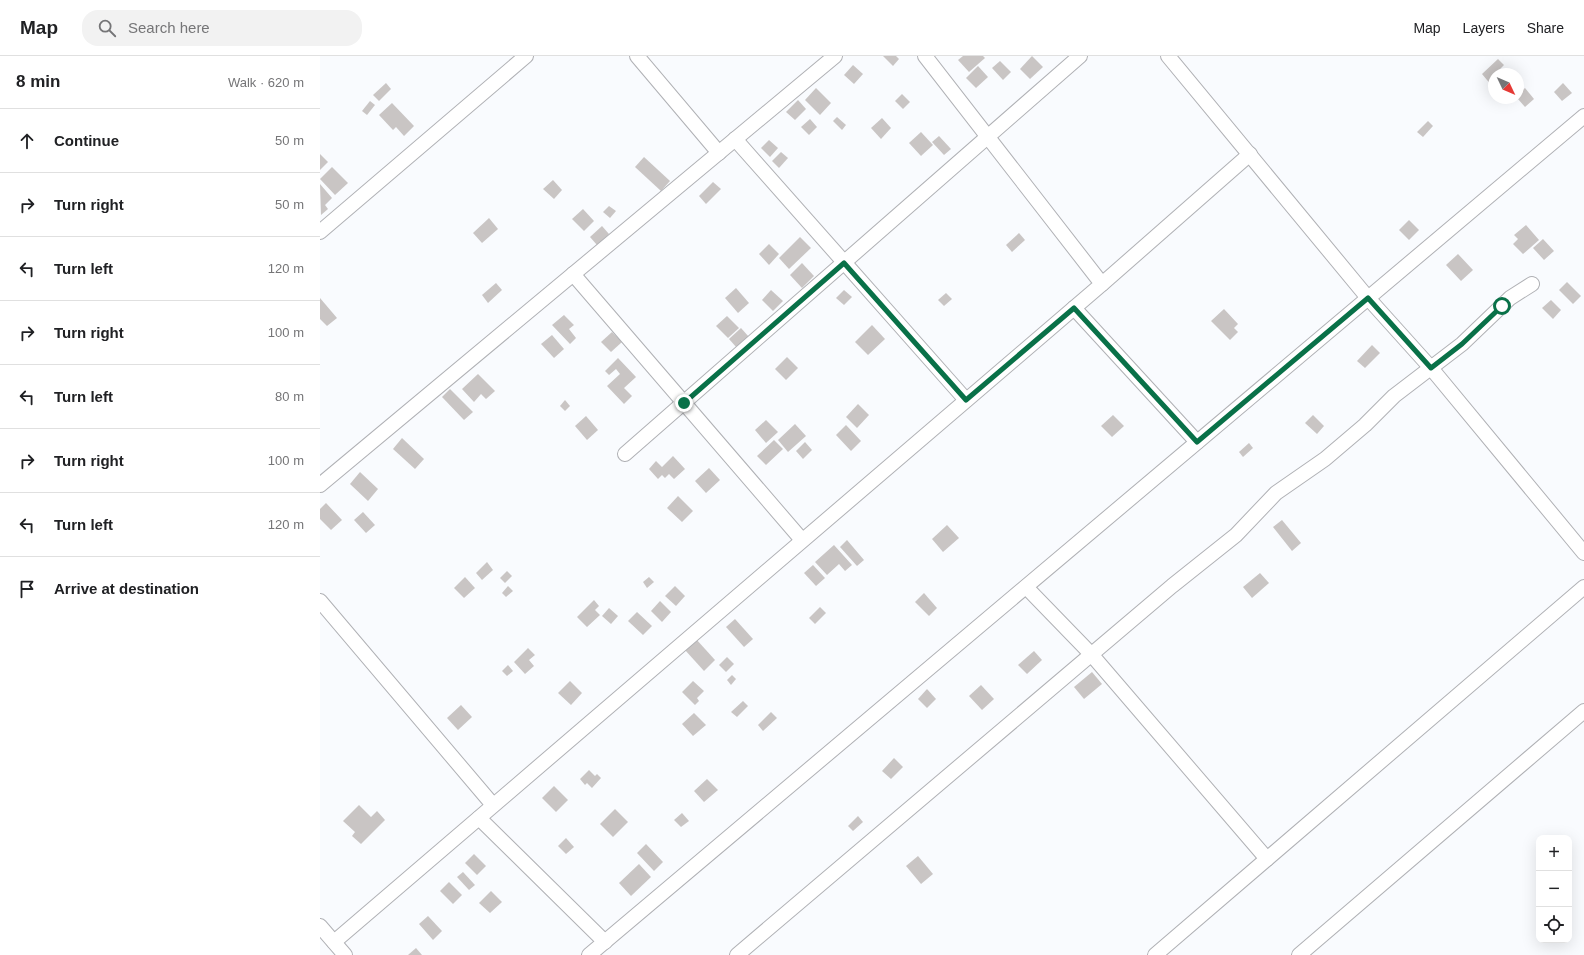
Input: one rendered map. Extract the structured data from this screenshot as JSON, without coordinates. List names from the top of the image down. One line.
{"north":"bottom right","page":{"header":"Map","search":"Search here","nav":["Map","Layers","Share"],"heading":["8 min","Walk · 620 m"],"list":[["Continue","50 m"],["Turn right","50 m"],["Turn left","120 m"],["Turn right","100 m"],["Turn left","80 m"],["Turn right","100 m"],["Turn left","120 m"],"Arrive at destination"],"map_buttons":["+","−"]}}
